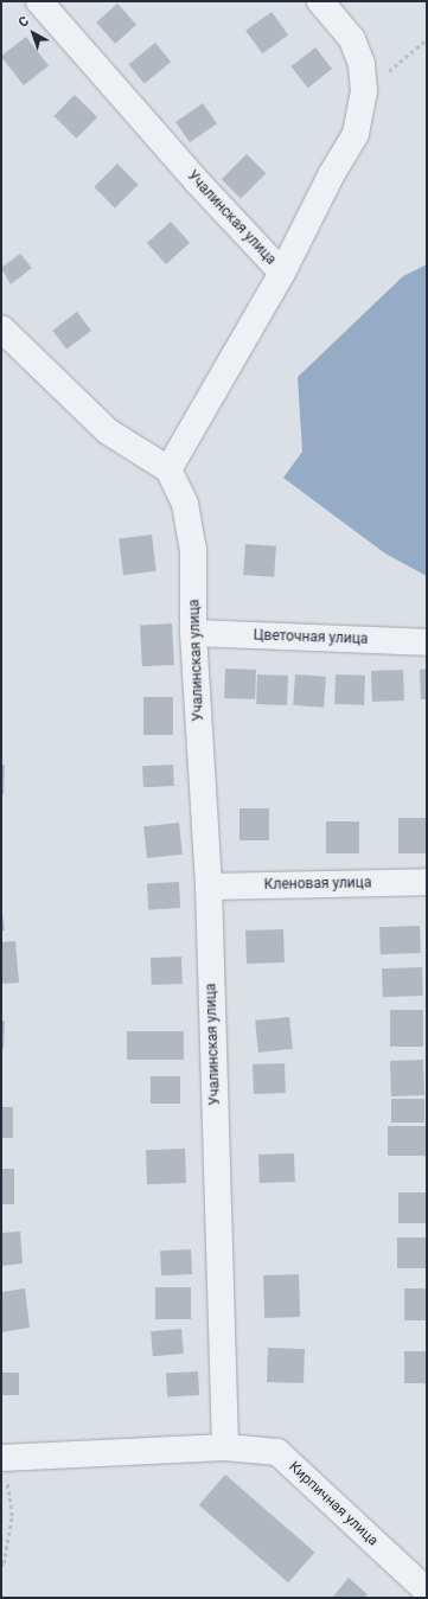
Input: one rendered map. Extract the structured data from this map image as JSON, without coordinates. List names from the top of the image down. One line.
{"streets":{"street":["Учалинская улица","Цветочная улица","Кленовая улица","Кирпичная улица"]},"crossings":[["Учалинская улица","Цветочная улица"],["Учалинская улица","Кленовая улица"],["Учалинская улица","Кирпичная улица"]],"north":"top left"}
